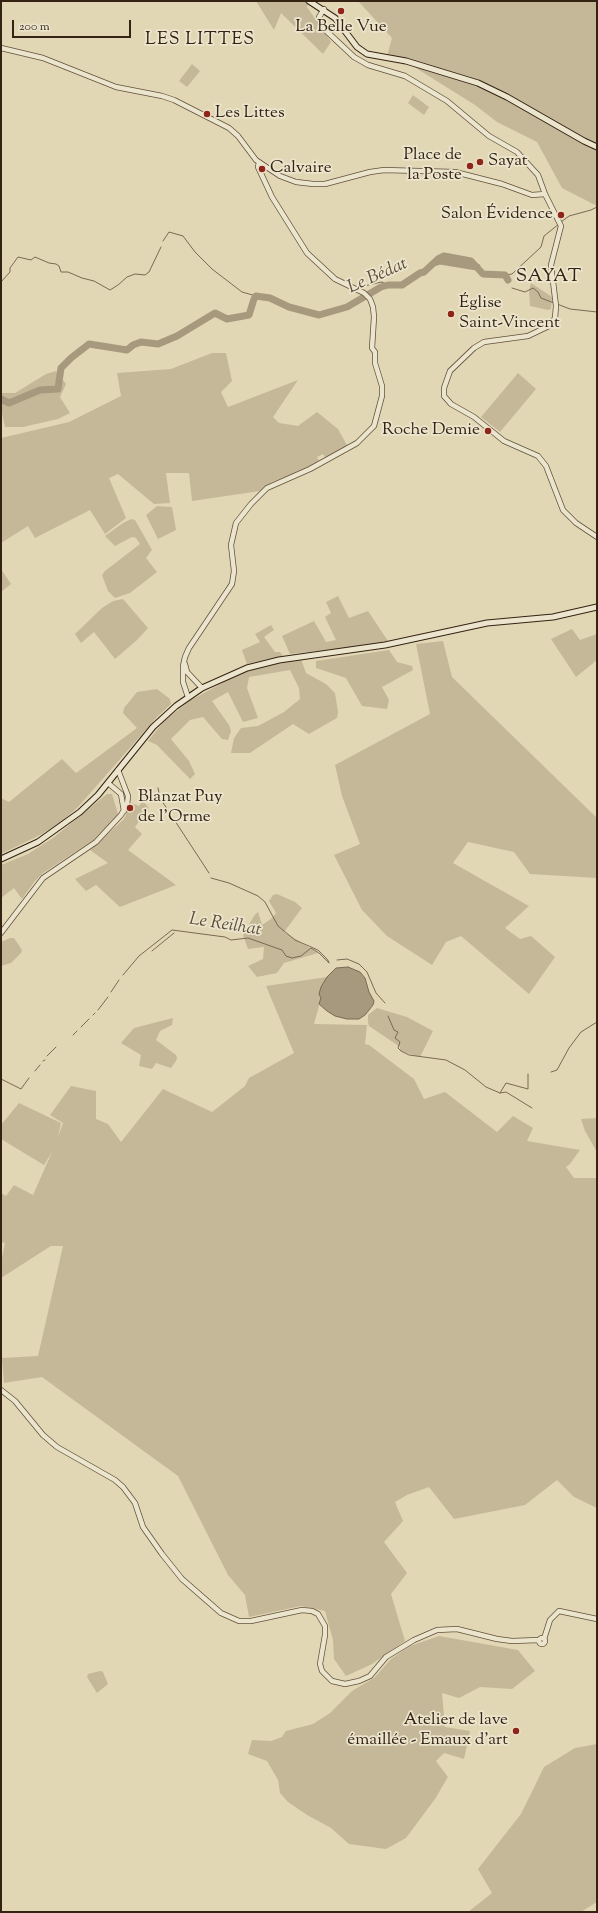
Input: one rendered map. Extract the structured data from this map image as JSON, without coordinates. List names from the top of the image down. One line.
{"districts":["LES LITTES","SAYAT"],"water":["Le Bédat","Le Reilhat"],"places":["La Belle Vue","Les Littes","Sayat","Place de la Poste","Calvaire","Salon Évidence","Église Saint-Vincent","Roche Demie","Blanzat Puy de l'Orme","Atelier de lave émaillée - Emaux d'art"],"scale_bar":"200 m"}
